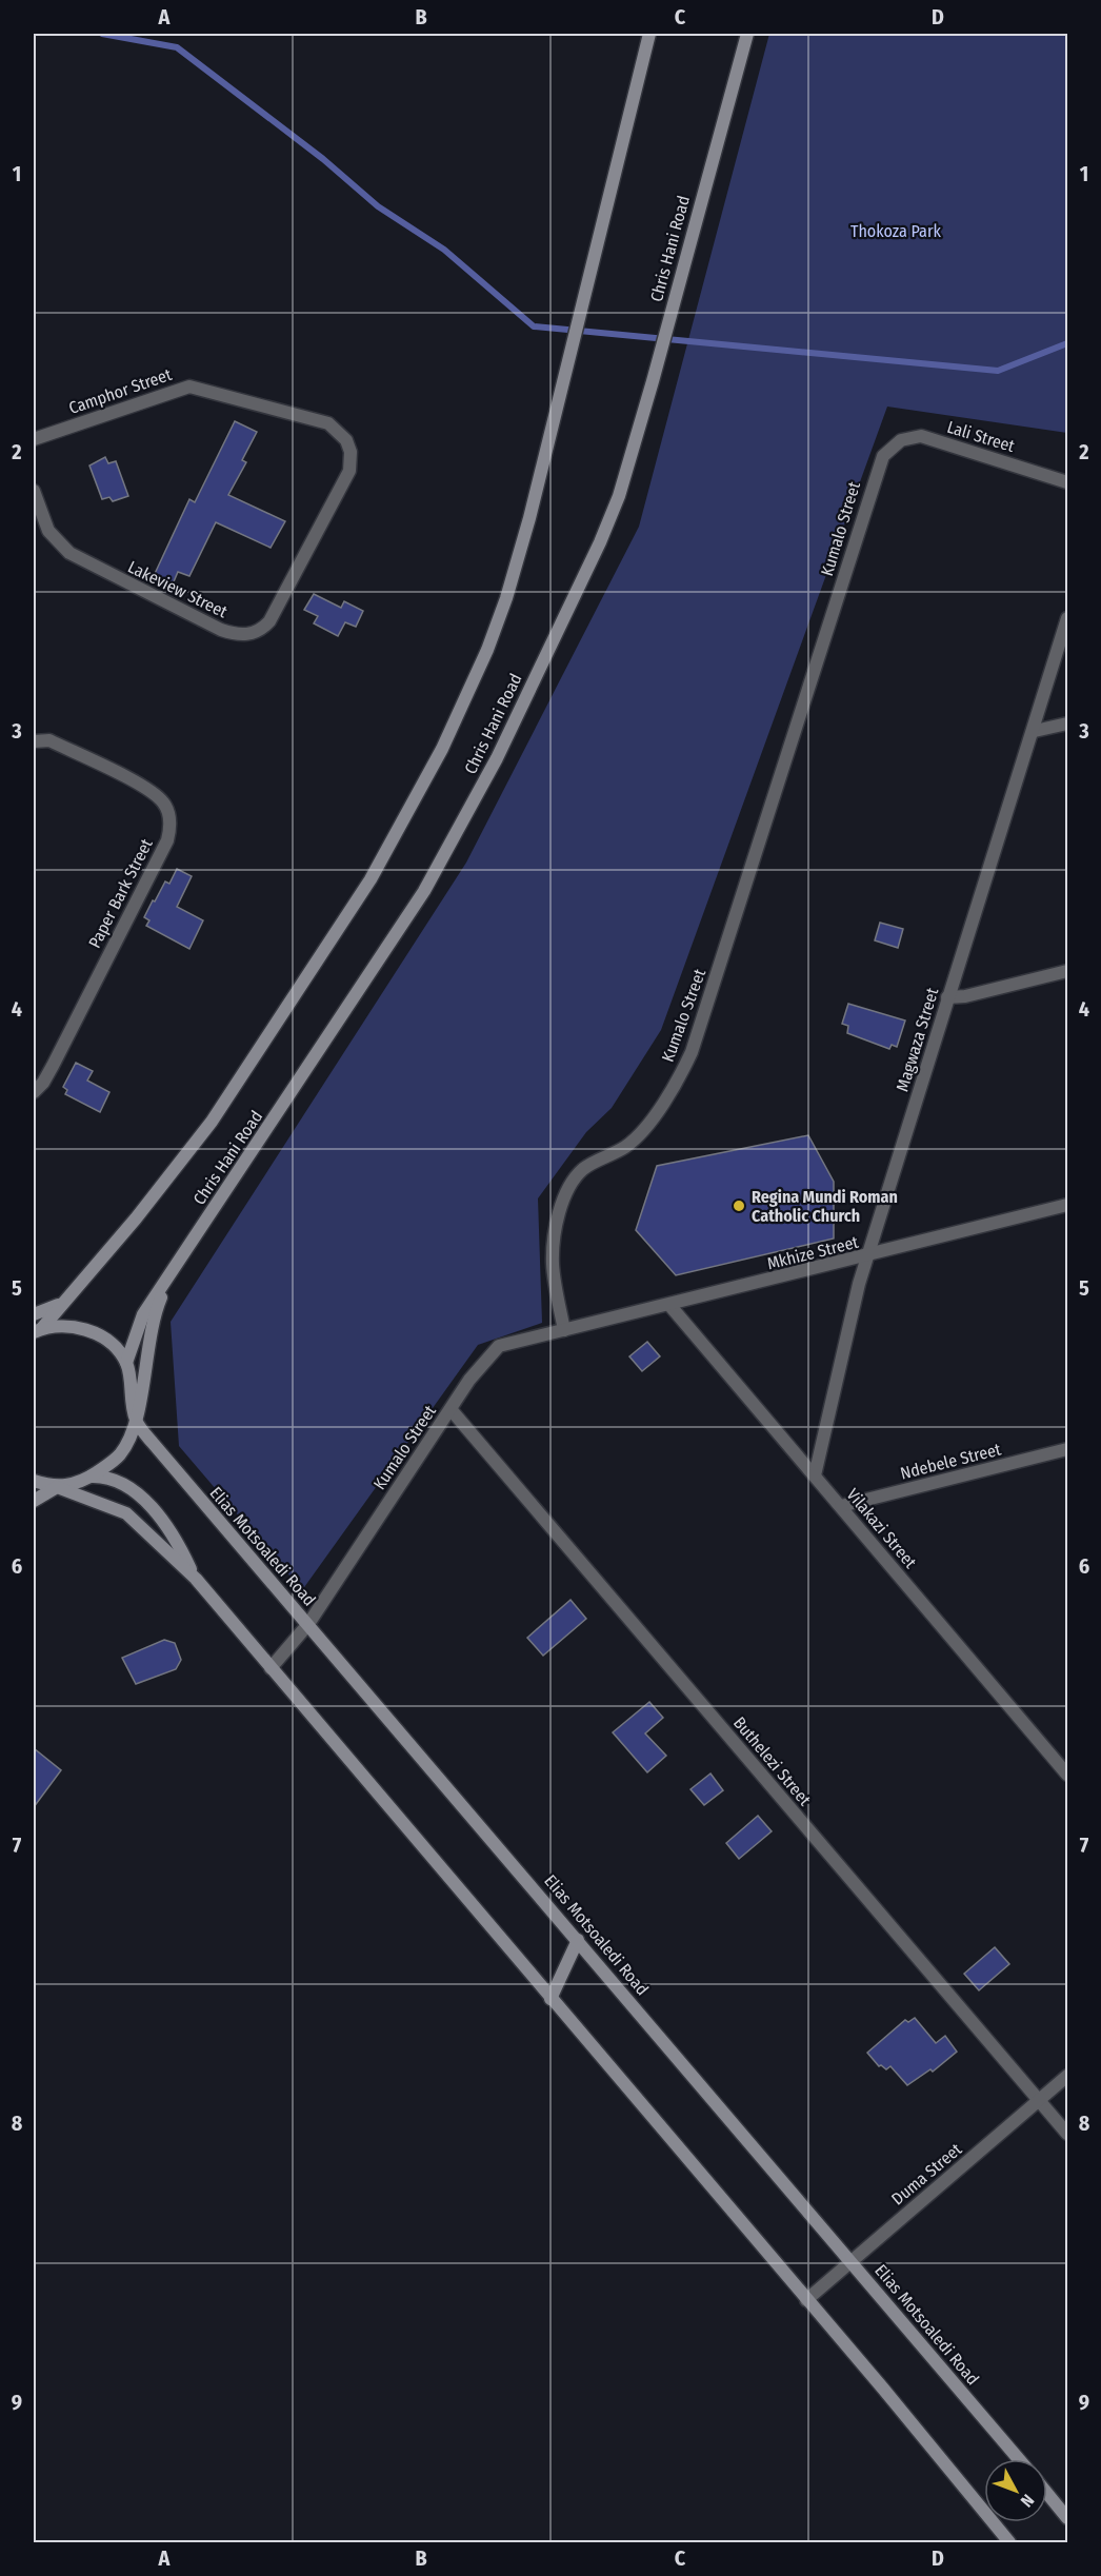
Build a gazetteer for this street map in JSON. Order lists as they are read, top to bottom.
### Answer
{
  "streets": {
    "main road": ["Chris Hani Road", "Elias Motsoaledi Road"],
    "street": [
      "Camphor Street",
      "Lali Street",
      "Kumalo Street",
      "Lakeview Street",
      "Paper Bark Street",
      "Magwaza Street",
      "Mkhize Street",
      "Ndebele Street",
      "Vilakazi Street",
      "Buthelezi Street",
      "Duma Street"
    ]
  },
  "crossings": [
    ["Camphor Street", "Lakeview Street"],
    ["Lali Street", "Kumalo Street"],
    ["Kumalo Street", "Mkhize Street"],
    ["Kumalo Street", "Elias Motsoaledi Road"],
    ["Kumalo Street", "Buthelezi Street"],
    ["Magwaza Street", "Mkhize Street"],
    ["Magwaza Street", "Vilakazi Street"],
    ["Mkhize Street", "Vilakazi Street"],
    ["Ndebele Street", "Vilakazi Street"],
    ["Elias Motsoaledi Road", "Duma Street"],
    ["Buthelezi Street", "Duma Street"]
  ],
  "parks": ["Thokoza Park"],
  "places": ["Regina Mundi Roman Catholic Church"],
  "north": "bottom right",
  "grid": {
    "columns": [
      "A",
      "B",
      "C",
      "D"
    ],
    "rows": [
      "1",
      "2",
      "3",
      "4",
      "5",
      "6",
      "7",
      "8",
      "9"
    ]
  }
}
